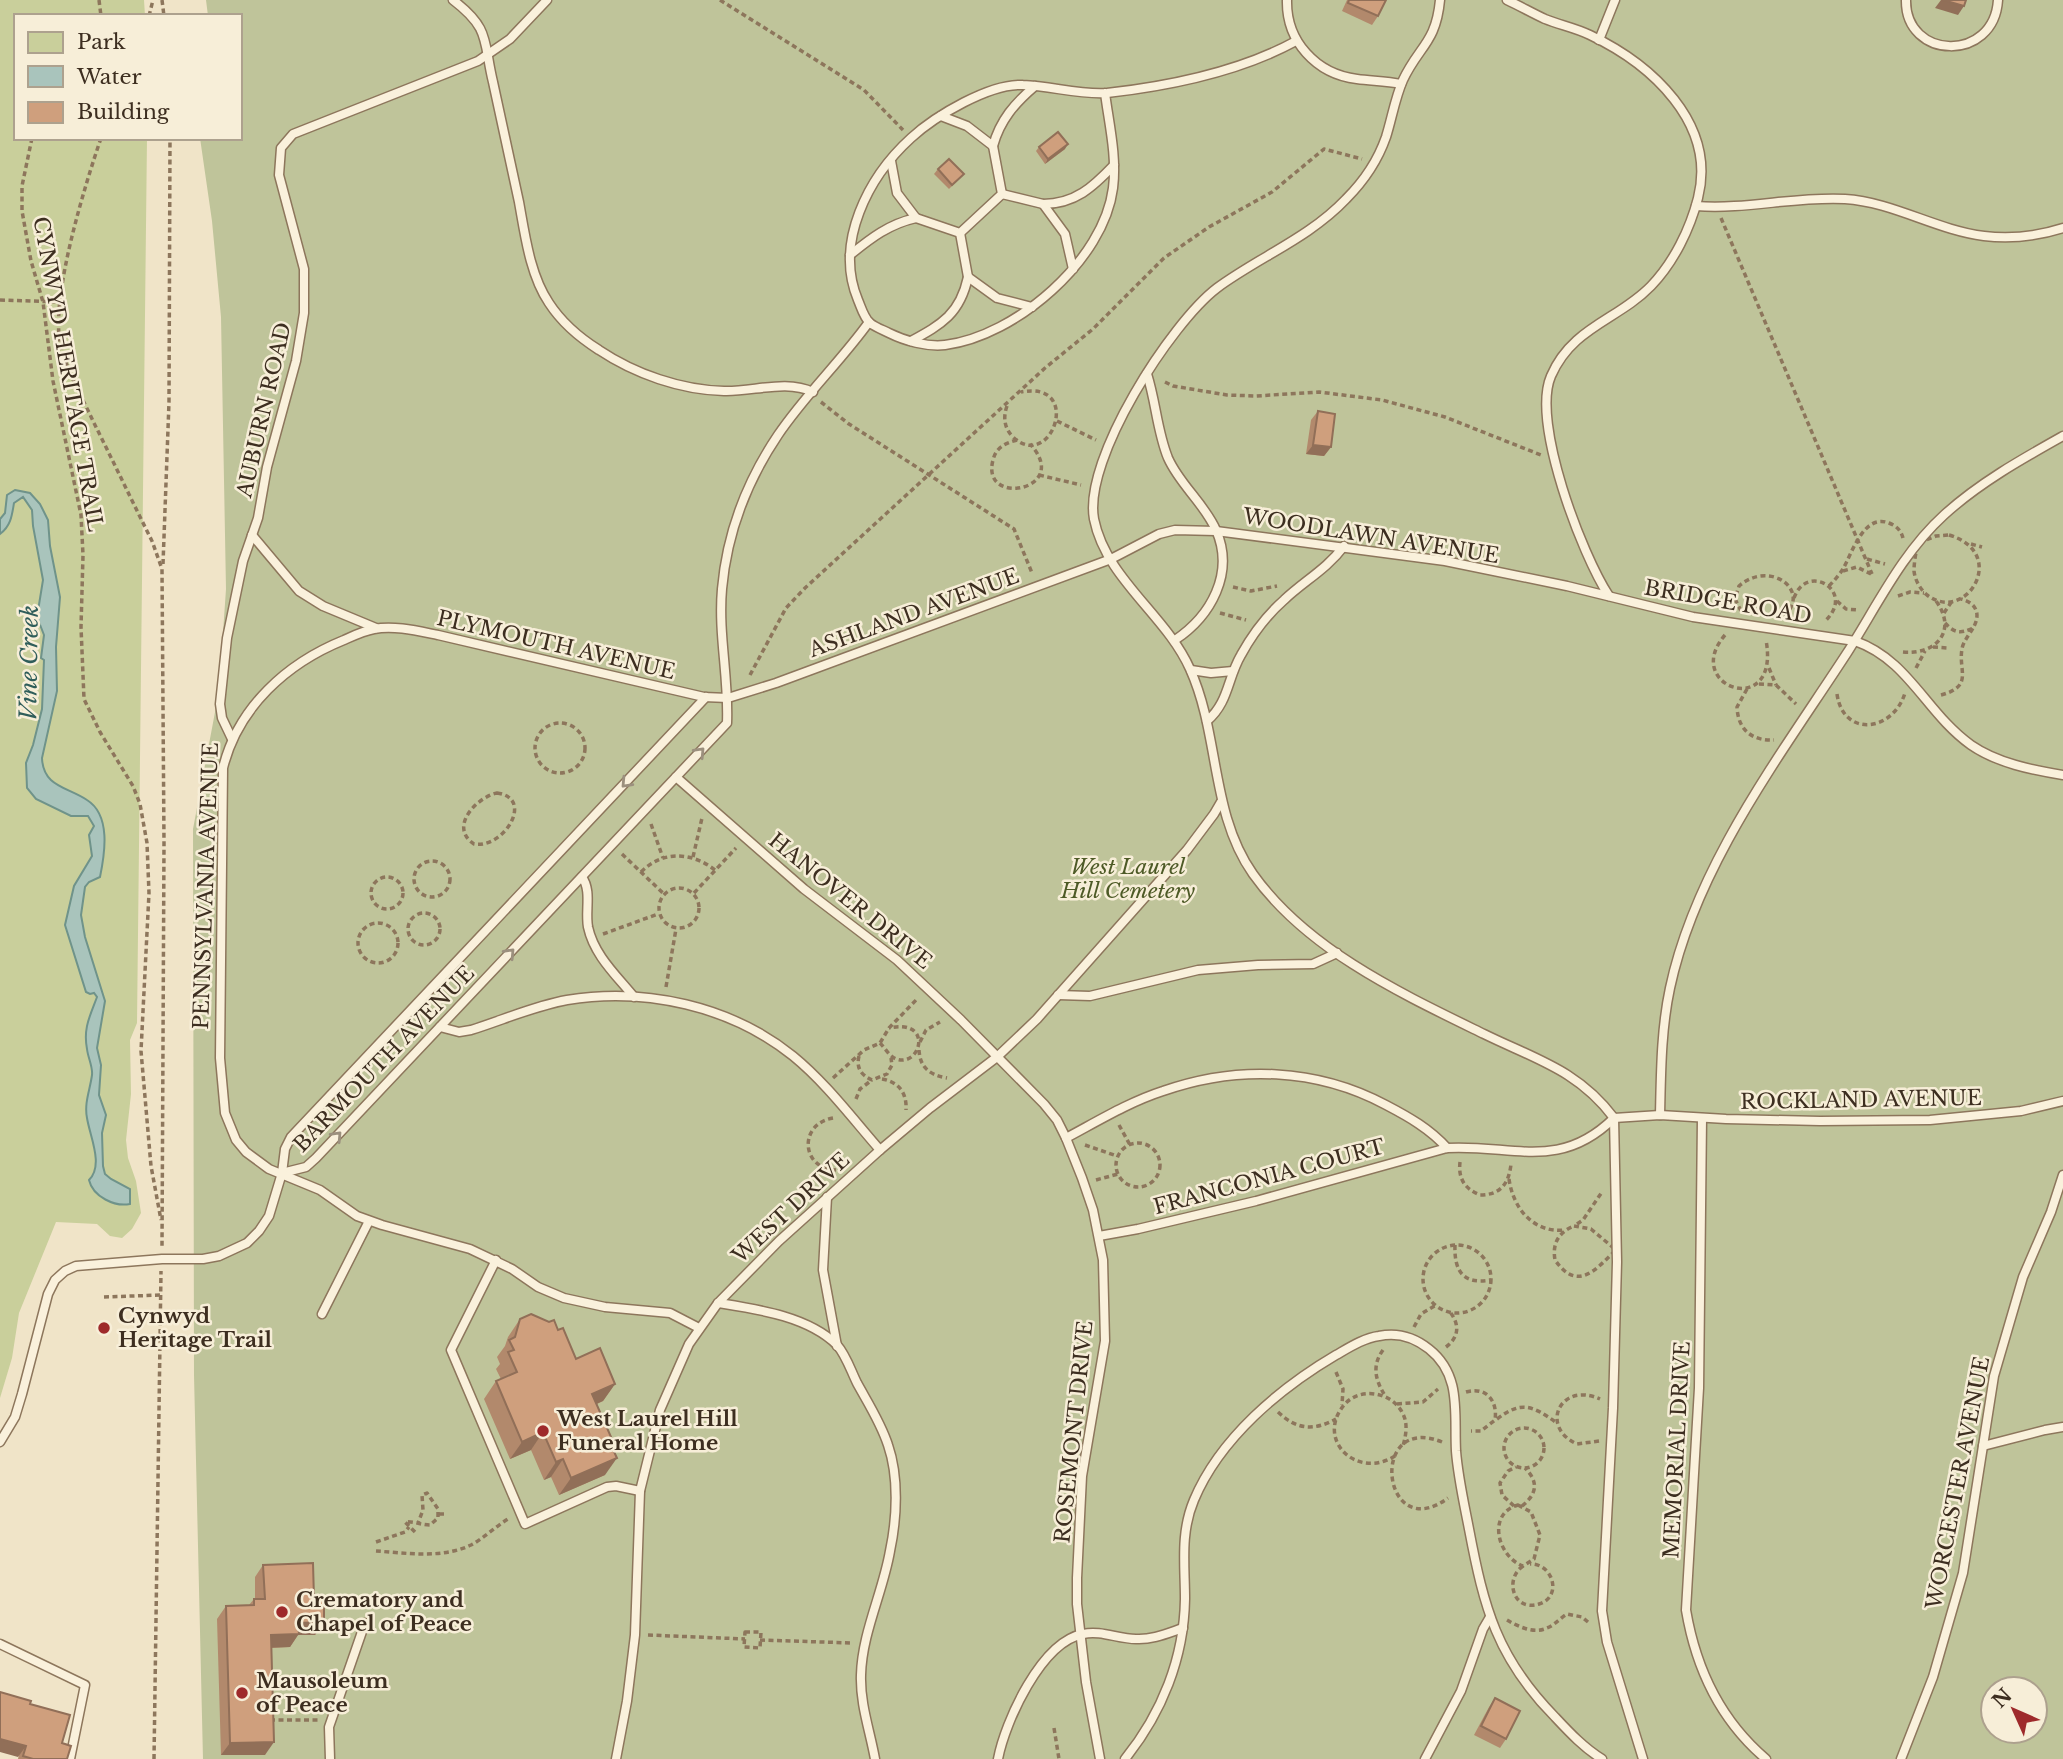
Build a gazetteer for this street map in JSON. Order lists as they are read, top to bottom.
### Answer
{
  "streets": {
    "lane": [
      "AUBURN ROAD",
      "WOODLAWN AVENUE",
      "BRIDGE ROAD",
      "ASHLAND AVENUE",
      "PLYMOUTH AVENUE",
      "PENNSYLVANIA AVENUE",
      "HANOVER DRIVE",
      "BARMOUTH AVENUE",
      "ROCKLAND AVENUE",
      "FRANCONIA COURT",
      "WEST DRIVE",
      "ROSEMONT DRIVE",
      "MEMORIAL DRIVE",
      "WORCESTER AVENUE"
    ],
    "path": ["CYNWYD HERITAGE TRAIL"]
  },
  "crossings": [
    ["AUBURN ROAD", "PLYMOUTH AVENUE"],
    ["AUBURN ROAD", "PENNSYLVANIA AVENUE"],
    ["WOODLAWN AVENUE", "BRIDGE ROAD"],
    ["WOODLAWN AVENUE", "ASHLAND AVENUE"],
    ["ASHLAND AVENUE", "PLYMOUTH AVENUE"],
    ["ASHLAND AVENUE", "BARMOUTH AVENUE"],
    ["PLYMOUTH AVENUE", "PENNSYLVANIA AVENUE"],
    ["PLYMOUTH AVENUE", "BARMOUTH AVENUE"],
    ["PENNSYLVANIA AVENUE", "BARMOUTH AVENUE"],
    ["PENNSYLVANIA AVENUE", "WEST DRIVE"],
    ["HANOVER DRIVE", "BARMOUTH AVENUE"],
    ["HANOVER DRIVE", "WEST DRIVE"],
    ["HANOVER DRIVE", "ROSEMONT DRIVE"],
    ["ROCKLAND AVENUE", "MEMORIAL DRIVE"],
    ["FRANCONIA COURT", "ROSEMONT DRIVE"],
    ["WEST DRIVE", "ROSEMONT DRIVE"]
  ],
  "water": ["Vine Creek"],
  "parks": ["West Laurel Hill Cemetery"],
  "places": [
    "Cynwyd Heritage Trail",
    "West Laurel Hill Funeral Home",
    "Crematory and Chapel of Peace",
    "Mausoleum of Peace"
  ],
  "legend": ["Park", "Water", "Building"],
  "north": "top left"
}
